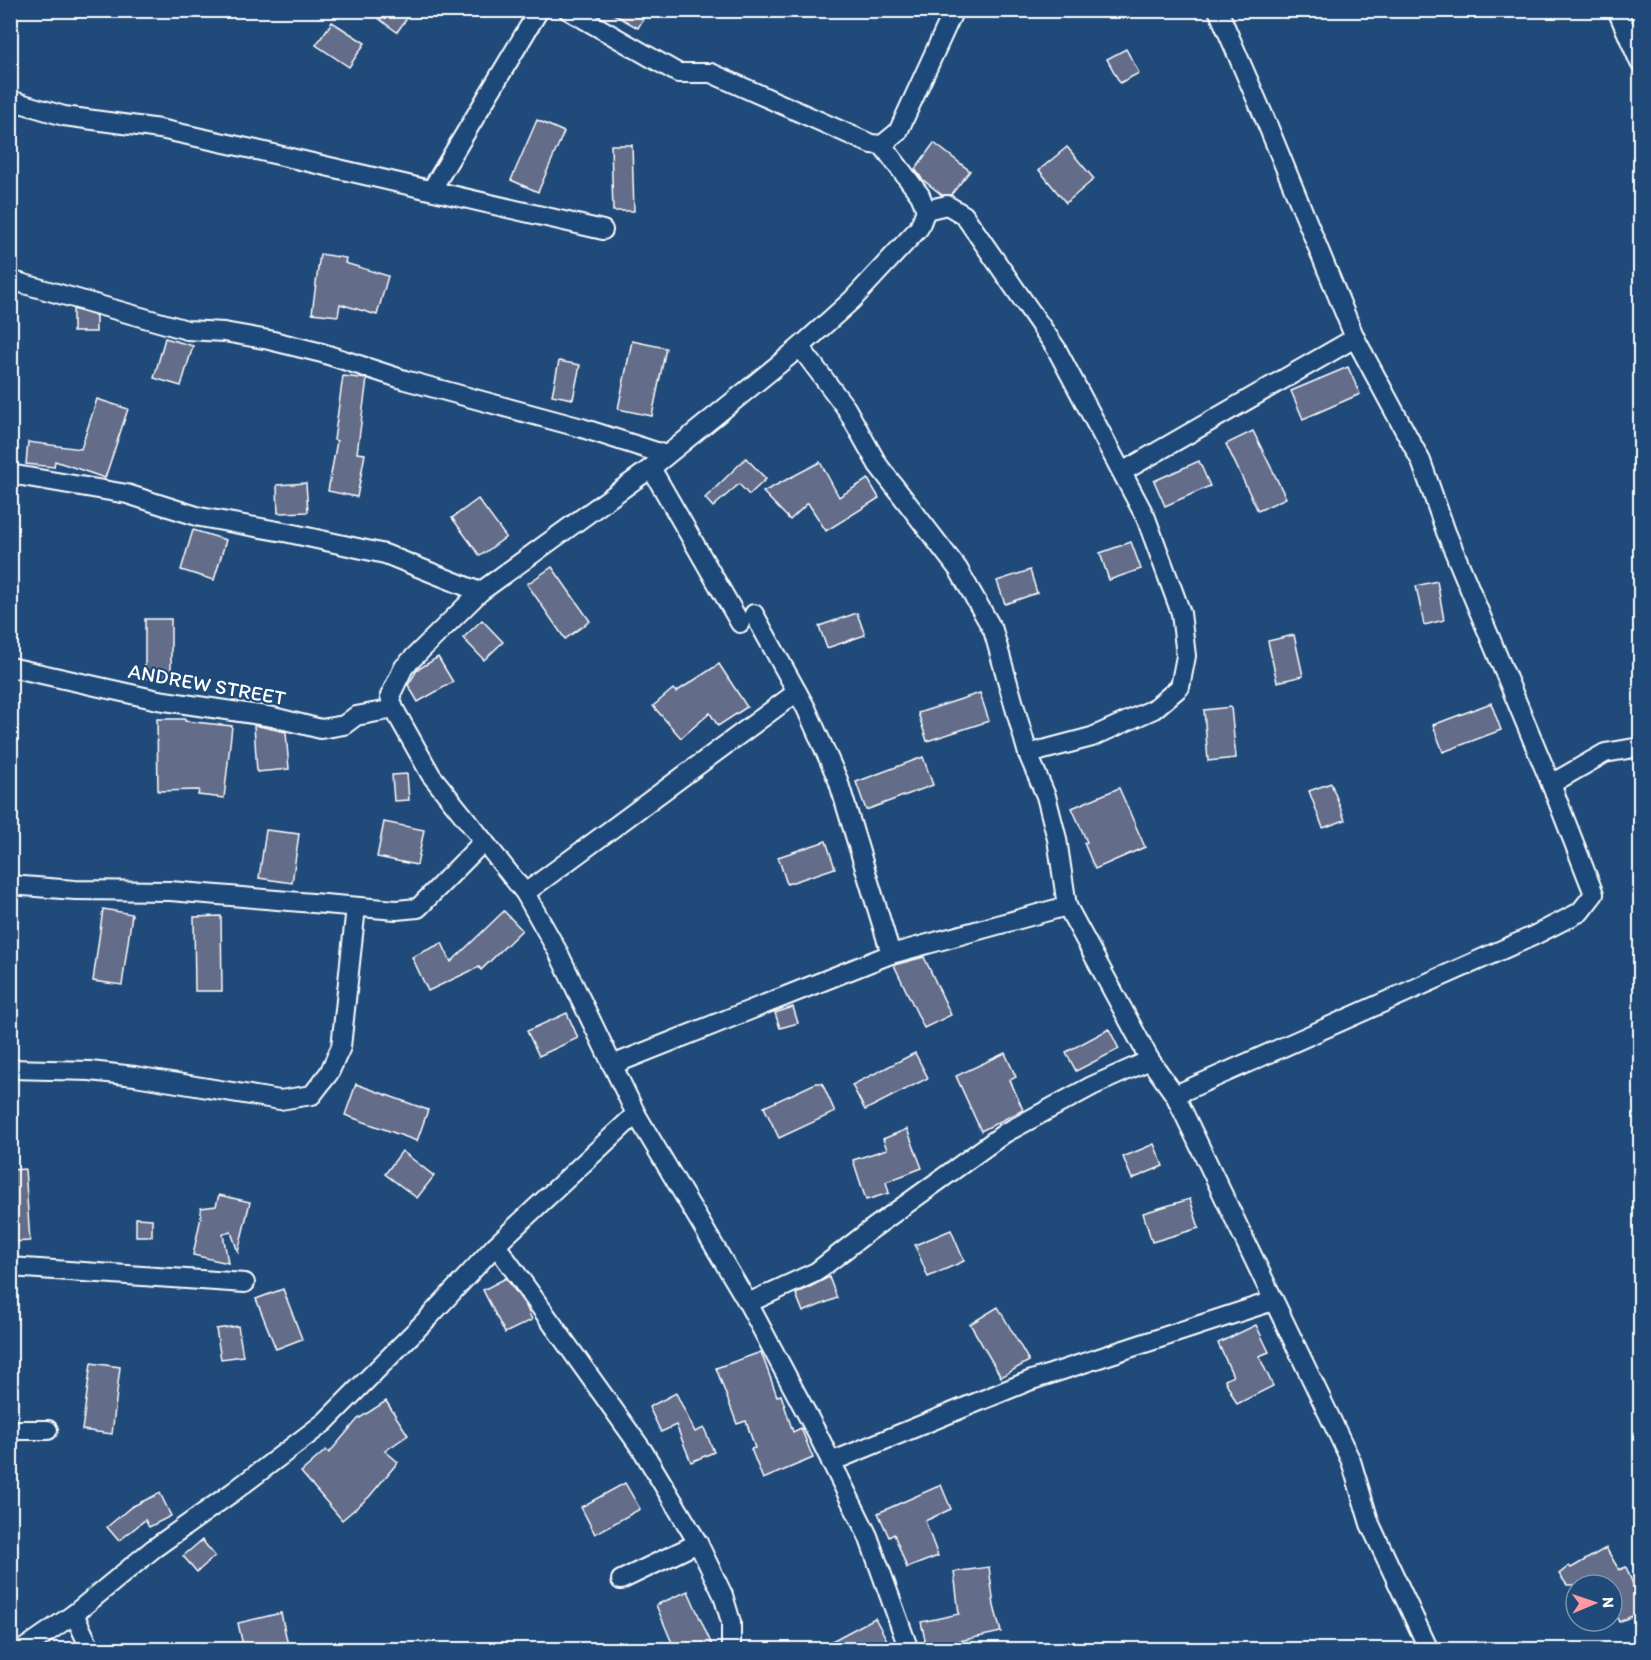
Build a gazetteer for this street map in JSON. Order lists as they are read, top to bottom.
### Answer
{
  "streets": {
    "street": ["ANDREW STREET"]
  },
  "north": "right"
}
